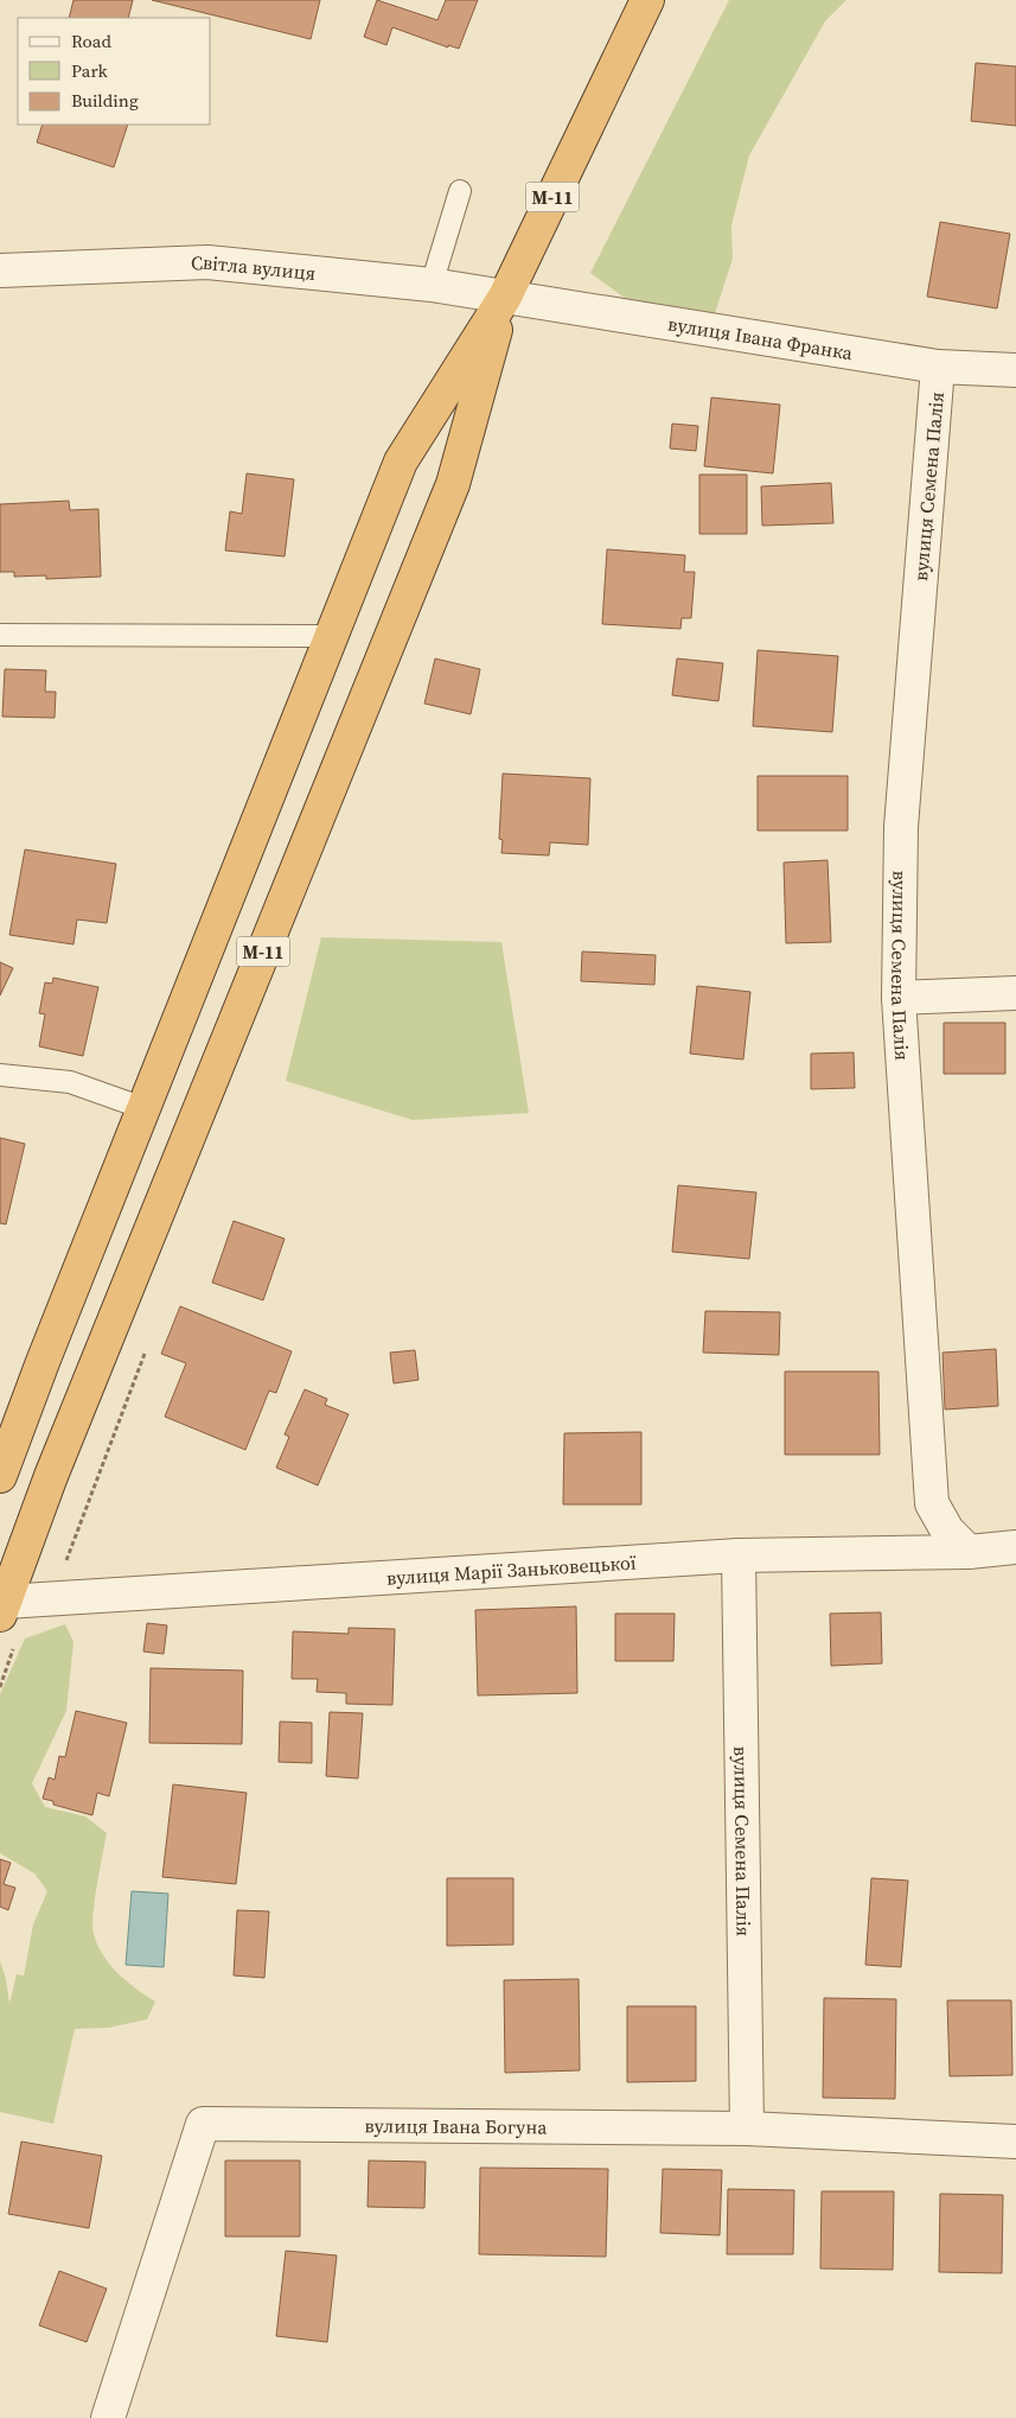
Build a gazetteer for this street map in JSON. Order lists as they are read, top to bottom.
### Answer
{
  "streets": {
    "highway": ["М-11"],
    "street": [
      "Світла вулиця",
      "вулиця Івана Франка",
      "вулиця Семена Палія",
      "вулиця Марії Заньковецької",
      "вулиця Івана Богуна"
    ]
  },
  "crossings": [
    ["М-11", "Світла вулиця"],
    ["М-11", "вулиця Івана Франка"],
    ["М-11", "вулиця Марії Заньковецької"],
    ["Світла вулиця", "вулиця Івана Франка"],
    ["вулиця Івана Франка", "вулиця Семена Палія"],
    ["вулиця Семена Палія", "вулиця Марії Заньковецької"],
    ["вулиця Семена Палія", "вулиця Івана Богуна"]
  ],
  "legend": ["Road", "Park", "Building"]
}
